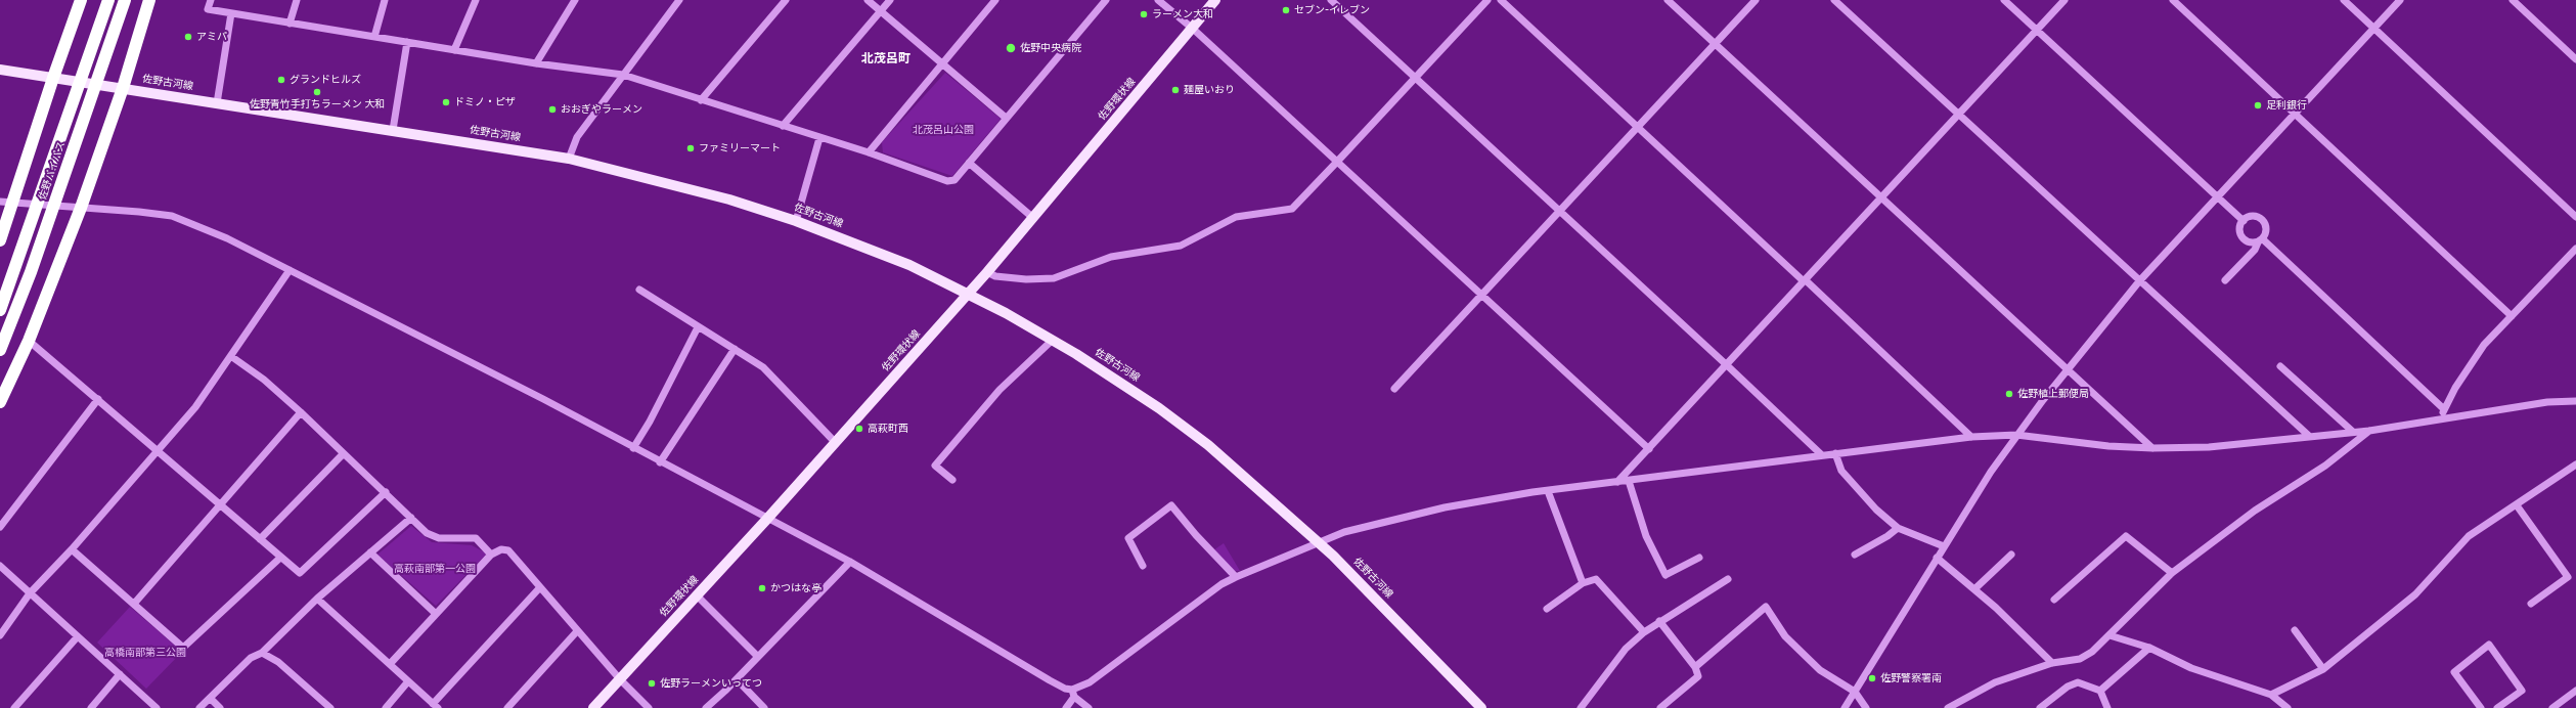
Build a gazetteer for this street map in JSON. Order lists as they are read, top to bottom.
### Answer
{
  "streets": {
    "highway": ["佐野バイパス"],
    "main road": ["佐野古河線", "佐野環状線"]
  },
  "crossings": [
    ["佐野古河線", "佐野環状線"]
  ],
  "districts": ["北茂呂町"],
  "parks": ["北茂呂山公園", "高萩南部第一公園", "高橋南部第三公園"],
  "places": [
    "セブン-イレブン",
    "ラーメン大和",
    "アミパ",
    "佐野中央病院",
    "グランドヒルズ",
    "麺屋いおり",
    "佐野青竹手打ちラーメン 大和",
    "ドミノ・ピザ",
    "足利銀行",
    "おおぎやラーメン",
    "ファミリーマート",
    "佐野植上郵便局",
    "高萩町西",
    "かつはな亭",
    "佐野警察署南",
    "佐野ラーメンいってつ"
  ]
}
